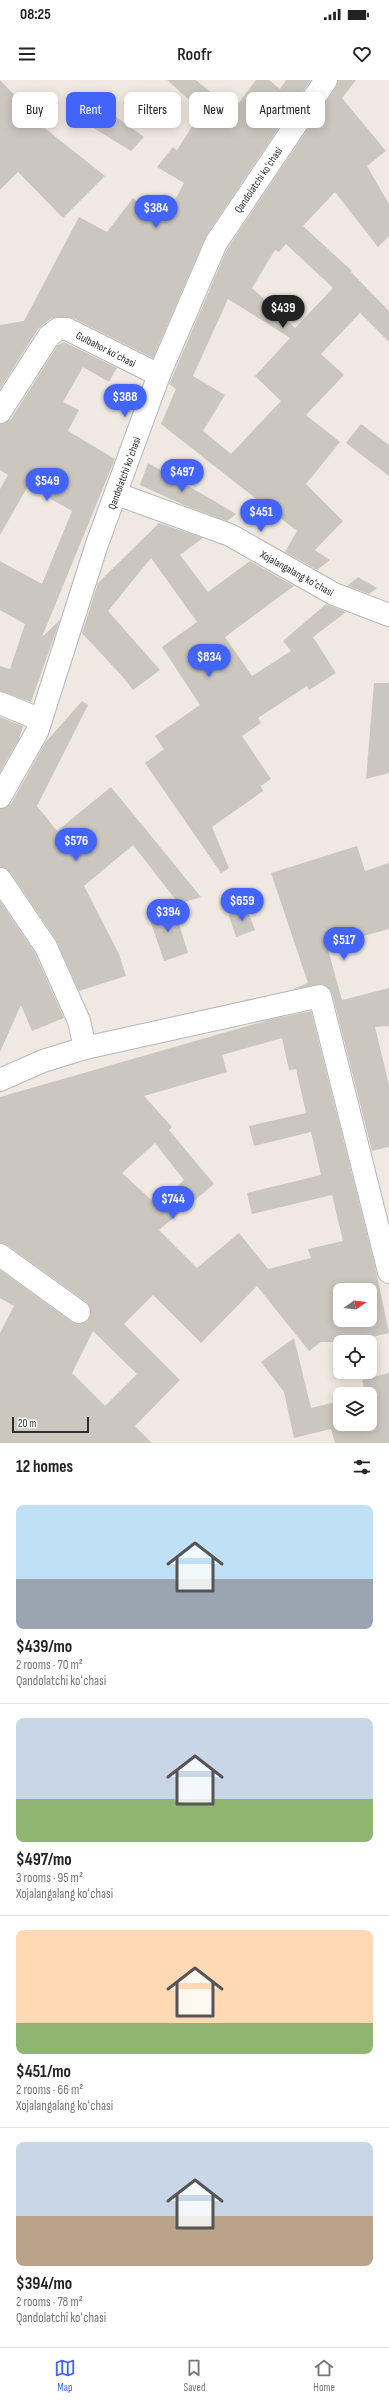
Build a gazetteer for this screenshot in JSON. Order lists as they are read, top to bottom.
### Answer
{
  "streets": {
    "street": ["Qandolatchi koʻchasi", "Gulbahor koʻchasi", "Xojalangalang koʻchasi"]
  },
  "crossings": [
    ["Qandolatchi koʻchasi", "Gulbahor koʻchasi"],
    ["Qandolatchi koʻchasi", "Xojalangalang koʻchasi"]
  ],
  "scale_bar": "20 m",
  "north": "right",
  "page": {
    "status": "08:25",
    "header": "Roofr",
    "chip": [
      "Buy",
      "Rent",
      "Filters",
      "New",
      "Apartment"
    ],
    "price": [
      "$384",
      "$439",
      "$388",
      "$497",
      "$549",
      "$451",
      "$834",
      "$576",
      "$659",
      "$394",
      "$517",
      "$744"
    ],
    "scale": "20 m",
    "heading": "12 homes",
    "list": [
      {
        "name": "$439/mo",
        "note": "2 rooms · 70 m² · Qandolatchi koʻchasi"
      },
      {
        "name": "$497/mo",
        "note": "3 rooms · 95 m² · Xojalangalang koʻchasi"
      },
      {
        "name": "$451/mo",
        "note": "2 rooms · 66 m² · Xojalangalang koʻchasi"
      },
      {
        "name": "$394/mo",
        "note": "2 rooms · 78 m² · Qandolatchi koʻchasi"
      }
    ],
    "tabs": ["Map", "Saved", "Home"]
  }
}
